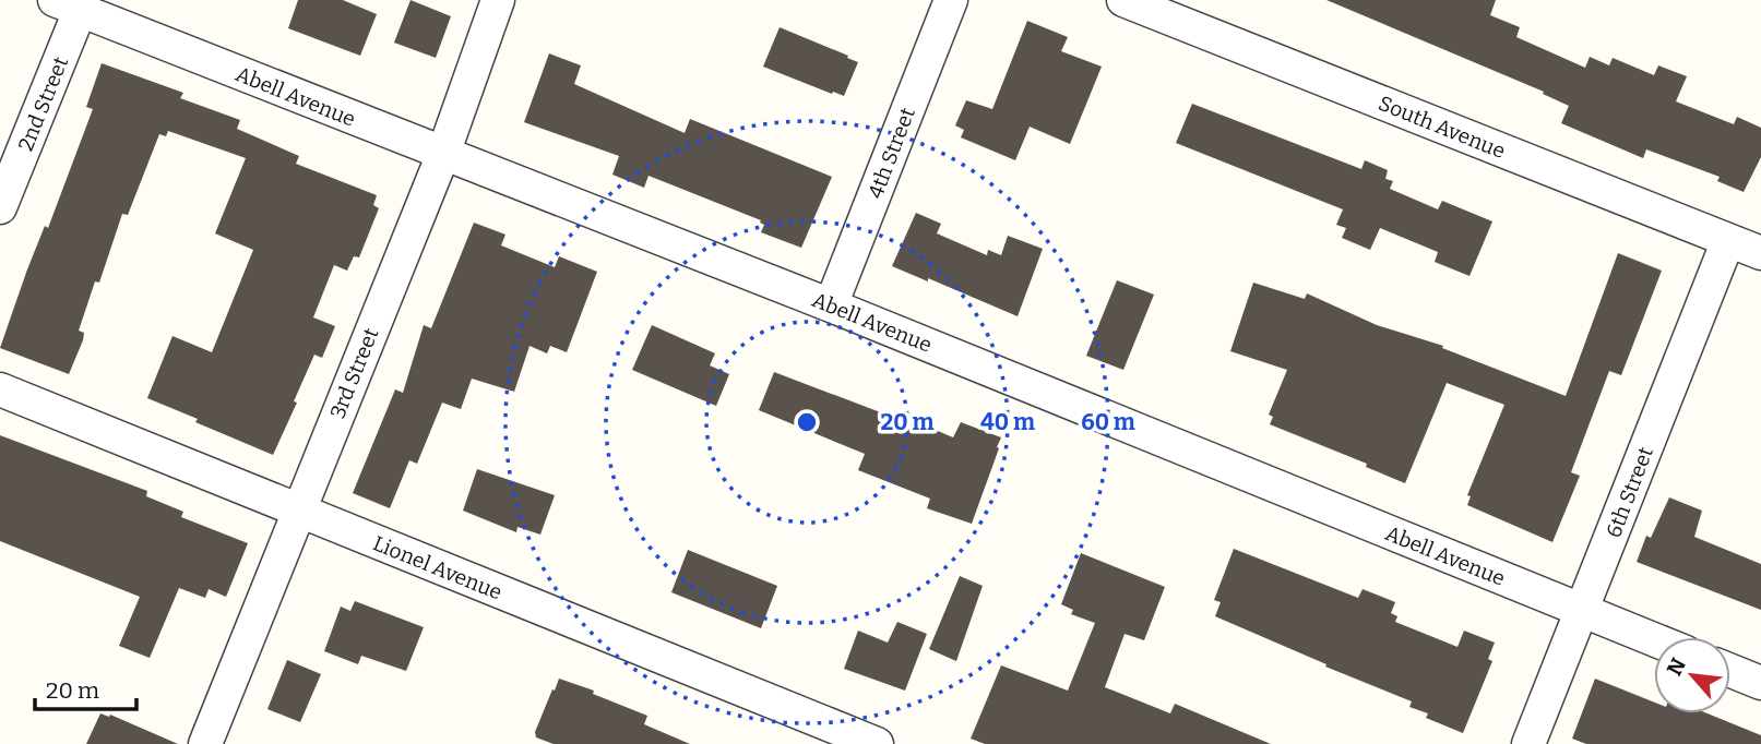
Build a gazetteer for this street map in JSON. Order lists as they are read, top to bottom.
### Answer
{
  "streets": {
    "street": [
      "Abell Avenue",
      "2nd Street",
      "South Avenue",
      "4th Street",
      "3rd Street",
      "6th Street",
      "Lionel Avenue"
    ]
  },
  "crossings": [
    ["Abell Avenue", "2nd Street"],
    ["Abell Avenue", "4th Street"],
    ["Abell Avenue", "3rd Street"],
    ["Abell Avenue", "6th Street"],
    ["South Avenue", "6th Street"],
    ["3rd Street", "Lionel Avenue"]
  ],
  "scale_bar": "20 m",
  "north": "top left",
  "rings": ["20 m", "40 m", "60 m"]
}
